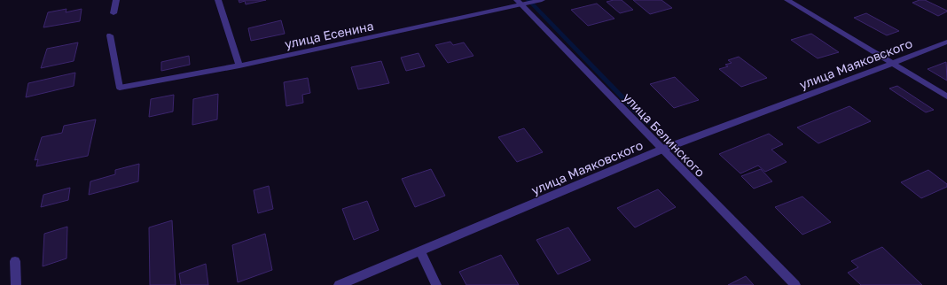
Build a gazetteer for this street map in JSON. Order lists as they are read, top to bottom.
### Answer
{
  "streets": {
    "street": ["улица Есенина", "улица Маяковского", "улица Белинского"]
  },
  "crossings": [
    ["улица Есенина", "улица Белинского"],
    ["улица Маяковского", "улица Белинского"]
  ]
}
